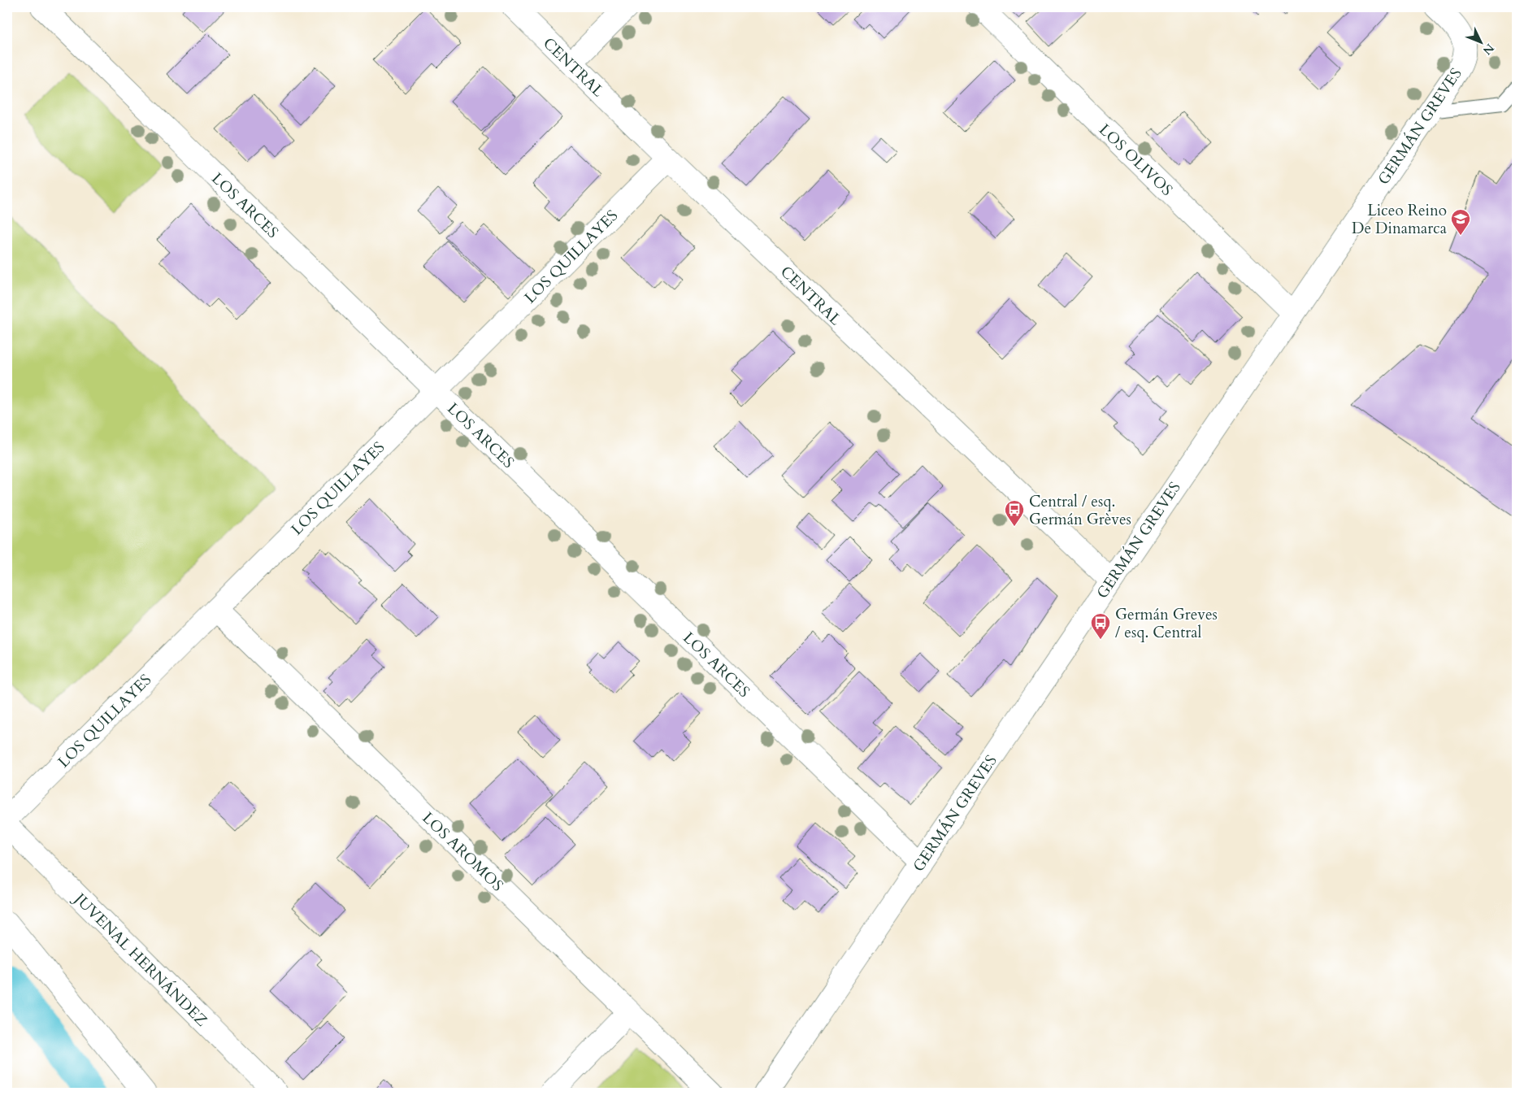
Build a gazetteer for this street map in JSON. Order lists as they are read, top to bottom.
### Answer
{
  "streets": {
    "street": [
      "CENTRAL",
      "GERMÁN GREVES",
      "LOS OLIVOS",
      "LOS ARCES",
      "LOS QUILLAYES",
      "LOS AROMOS",
      "JUVENAL HERNÁNDEZ"
    ]
  },
  "crossings": [
    ["CENTRAL", "GERMÁN GREVES"],
    ["CENTRAL", "LOS QUILLAYES"],
    ["GERMÁN GREVES", "LOS OLIVOS"],
    ["GERMÁN GREVES", "LOS ARCES"],
    ["LOS ARCES", "LOS QUILLAYES"],
    ["LOS QUILLAYES", "LOS AROMOS"]
  ],
  "places": {
    "school or university": ["Liceo Reino De Dinamarca"],
    "bus stop": ["Central / esq. Germán Grèves", "Germán Greves / esq. Central"]
  },
  "north": "bottom right"
}
